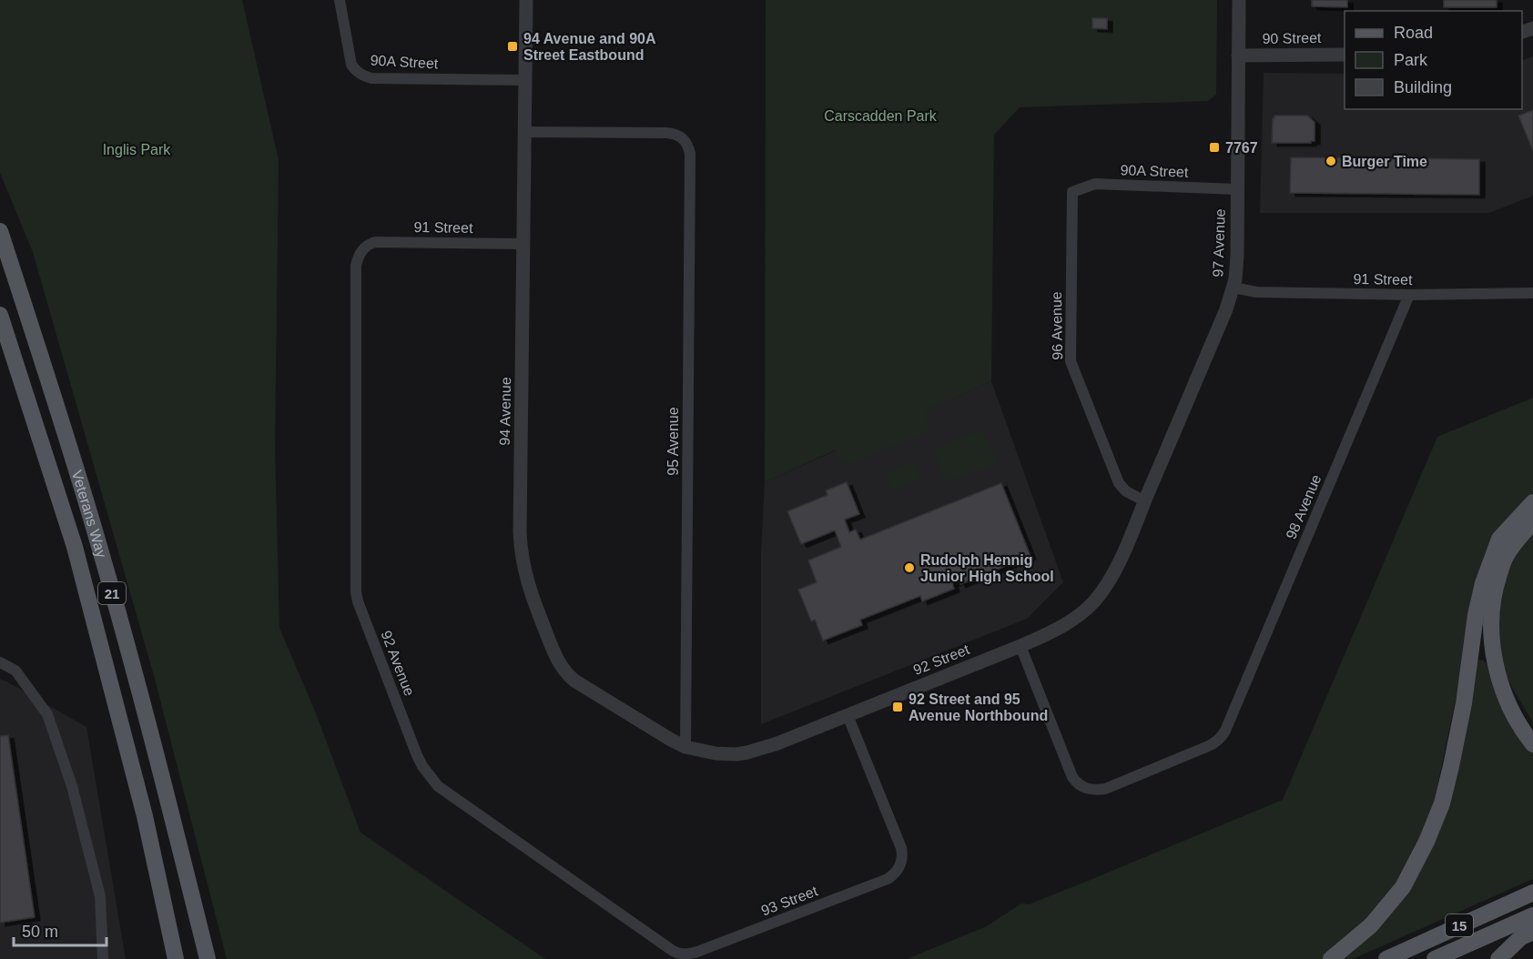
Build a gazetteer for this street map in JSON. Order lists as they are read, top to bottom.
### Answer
{
  "streets": {
    "main road": ["Veterans Way", "21", "15"],
    "street": [
      "90 Street",
      "90A Street",
      "91 Street",
      "97 Avenue",
      "96 Avenue",
      "94 Avenue",
      "95 Avenue",
      "98 Avenue",
      "92 Street",
      "92 Avenue",
      "93 Street"
    ]
  },
  "crossings": [
    ["90 Street", "97 Avenue"],
    ["90A Street", "97 Avenue"],
    ["90A Street", "96 Avenue"],
    ["90A Street", "94 Avenue"],
    ["91 Street", "97 Avenue"],
    ["91 Street", "94 Avenue"],
    ["91 Street", "98 Avenue"],
    ["91 Street", "92 Avenue"],
    ["97 Avenue", "96 Avenue"],
    ["97 Avenue", "92 Street"],
    ["96 Avenue", "92 Street"],
    ["94 Avenue", "95 Avenue"],
    ["94 Avenue", "92 Street"],
    ["95 Avenue", "92 Street"],
    ["98 Avenue", "92 Street"],
    ["92 Street", "93 Street"],
    ["92 Avenue", "93 Street"]
  ],
  "parks": ["Carscadden Park", "Inglis Park"],
  "places": {
    "transit": ["94 Avenue and 90A Street Eastbound", "7767", "92 Street and 95 Avenue Northbound"],
    "other": ["Burger Time", "Rudolph Hennig Junior High School"]
  },
  "legend": ["Road", "Park", "Building"],
  "scale_bar": "50 m"
}
